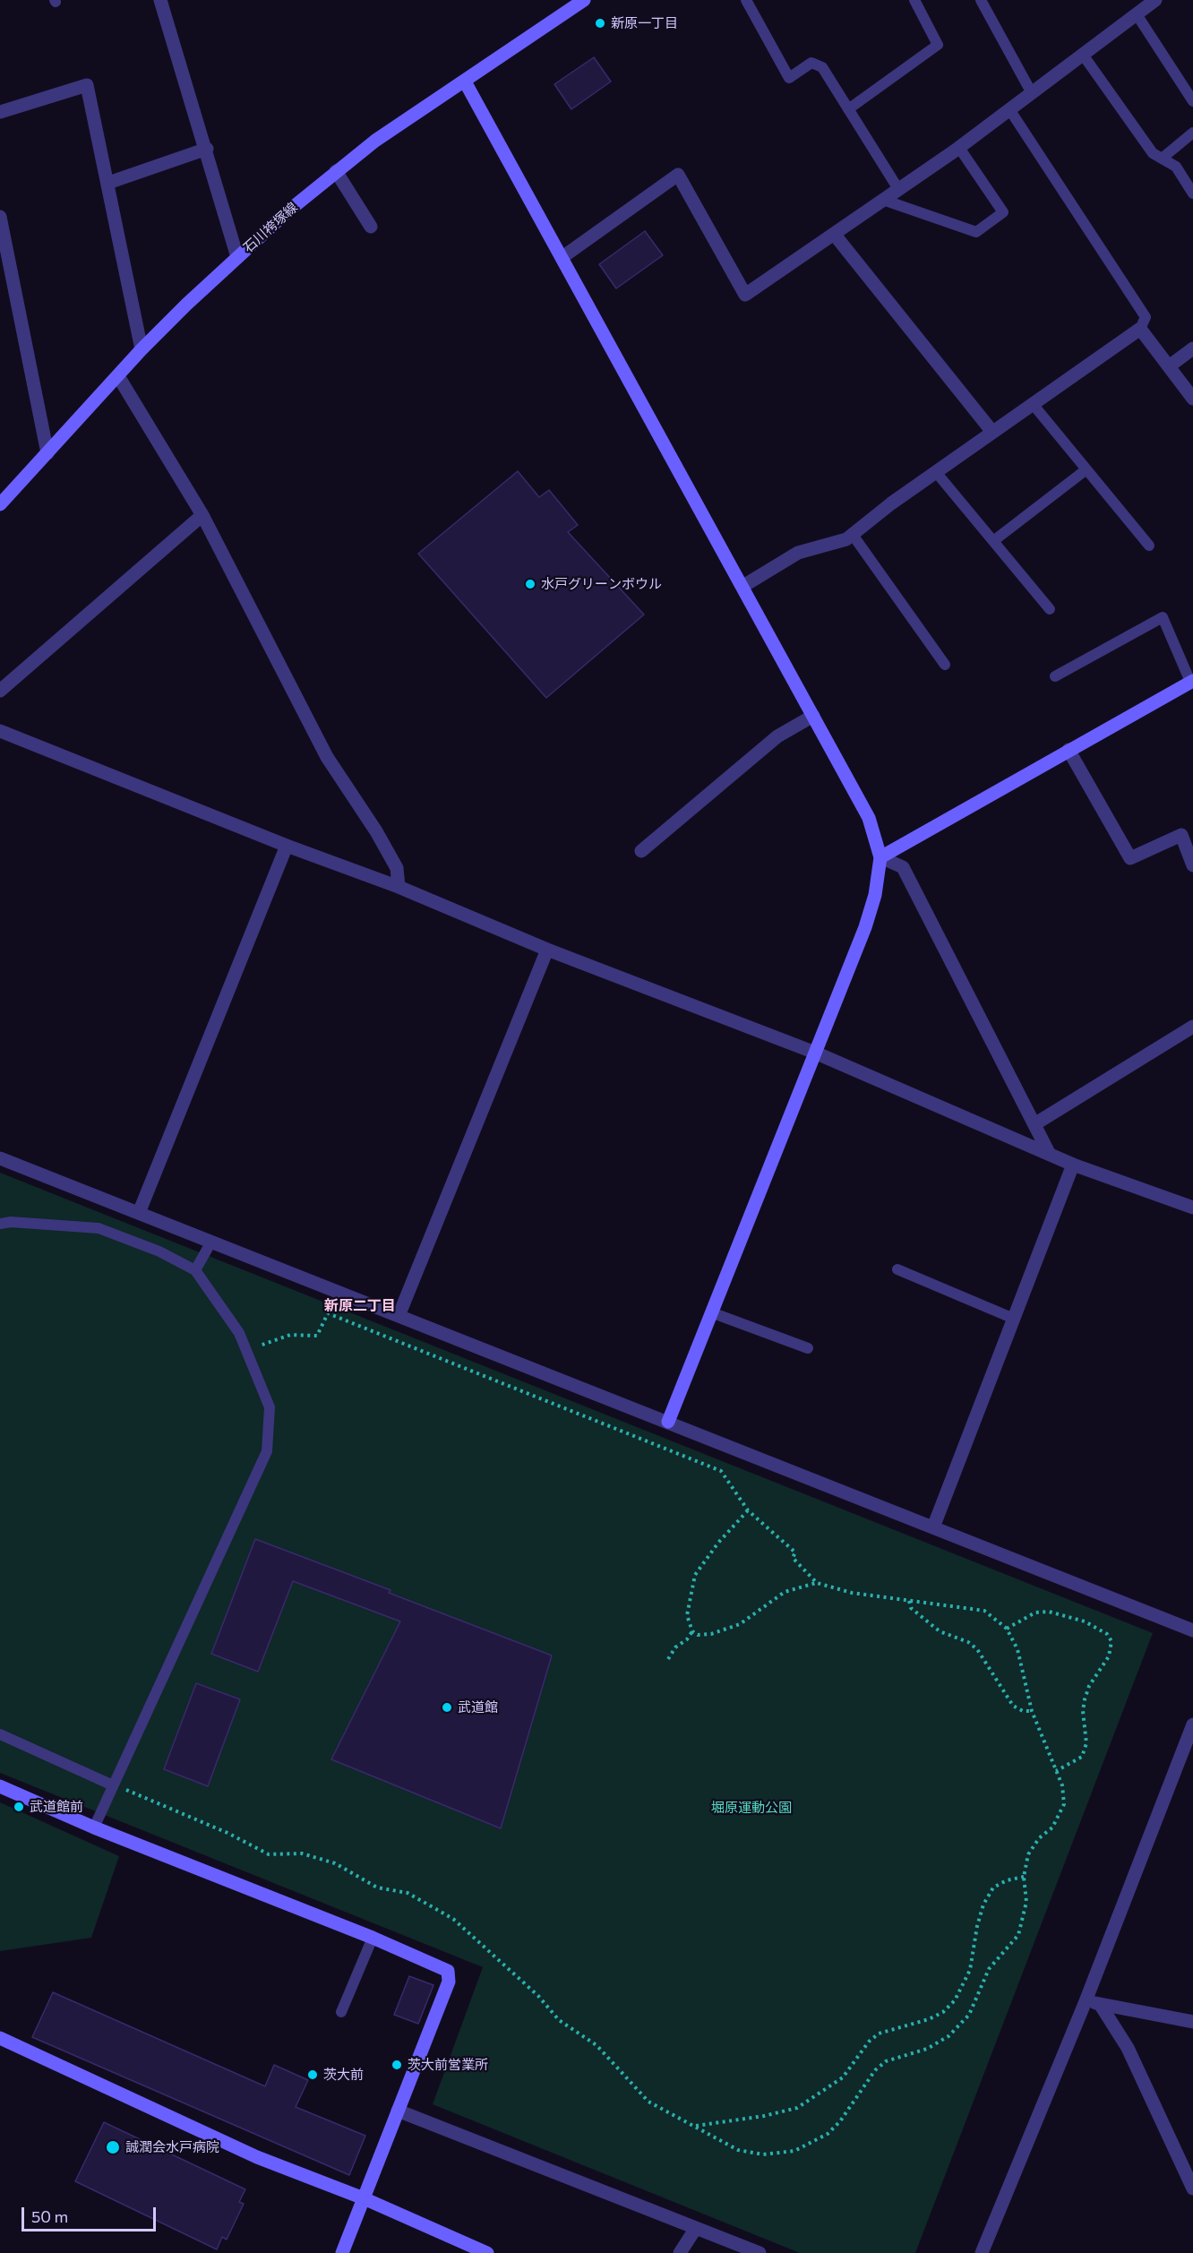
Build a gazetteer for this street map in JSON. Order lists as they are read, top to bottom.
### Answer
{
  "streets": {
    "street": ["石川袴塚線"]
  },
  "districts": ["新原二丁目"],
  "parks": ["堀原運動公園"],
  "places": [
    "新原一丁目",
    "水戸グリーンボウル",
    "武道館",
    "武道館前",
    "茨大前営業所",
    "茨大前",
    "誠潤会水戸病院"
  ],
  "scale_bar": "50 m"
}
